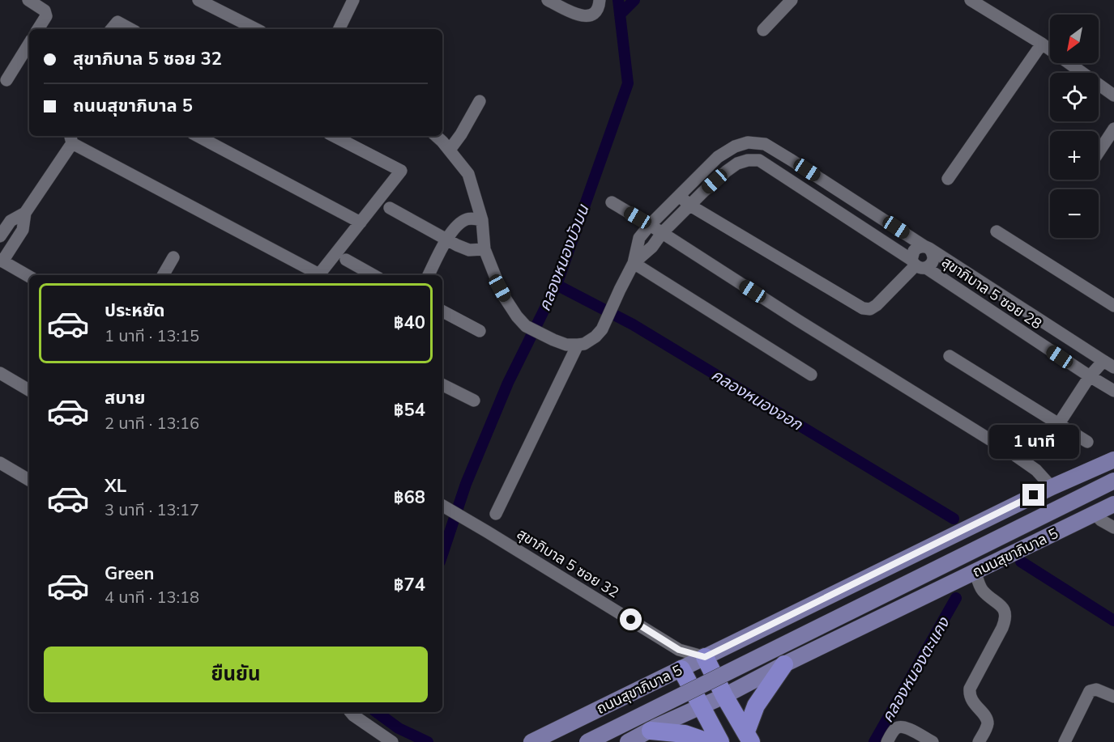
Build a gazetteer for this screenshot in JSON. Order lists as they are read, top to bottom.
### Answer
{
  "streets": {
    "main road": ["ถนนสุขาภิบาล 5"],
    "street": ["สุขาภิบาล 5 ซอย 28", "สุขาภิบาล 5 ซอย 32"]
  },
  "crossings": [
    ["ถนนสุขาภิบาล 5", "สุขาภิบาล 5 ซอย 32"]
  ],
  "water": ["คลองหนองบัวมน", "คลองหนองจอก", "คลองหนองตะแคง"],
  "north": "bottom left",
  "page": {
    "map_buttons": ["+", "−"],
    "banner": ["สุขาภิบาล 5 ซอย 32", "ถนนสุขาภิบาล 5"],
    "list": [
      {
        "name": "ประหยัด",
        "note": "1 นาที · 13:15",
        "value": "฿40"
      },
      {
        "name": "สบาย",
        "note": "2 นาที · 13:16",
        "value": "฿54"
      },
      {
        "name": "XL",
        "note": "3 นาที · 13:17",
        "value": "฿68"
      },
      {
        "name": "Green",
        "note": "4 นาที · 13:18",
        "value": "฿74"
      }
    ],
    "bubble": "1 นาที",
    "buttons": "ยืนยัน"
  }
}
